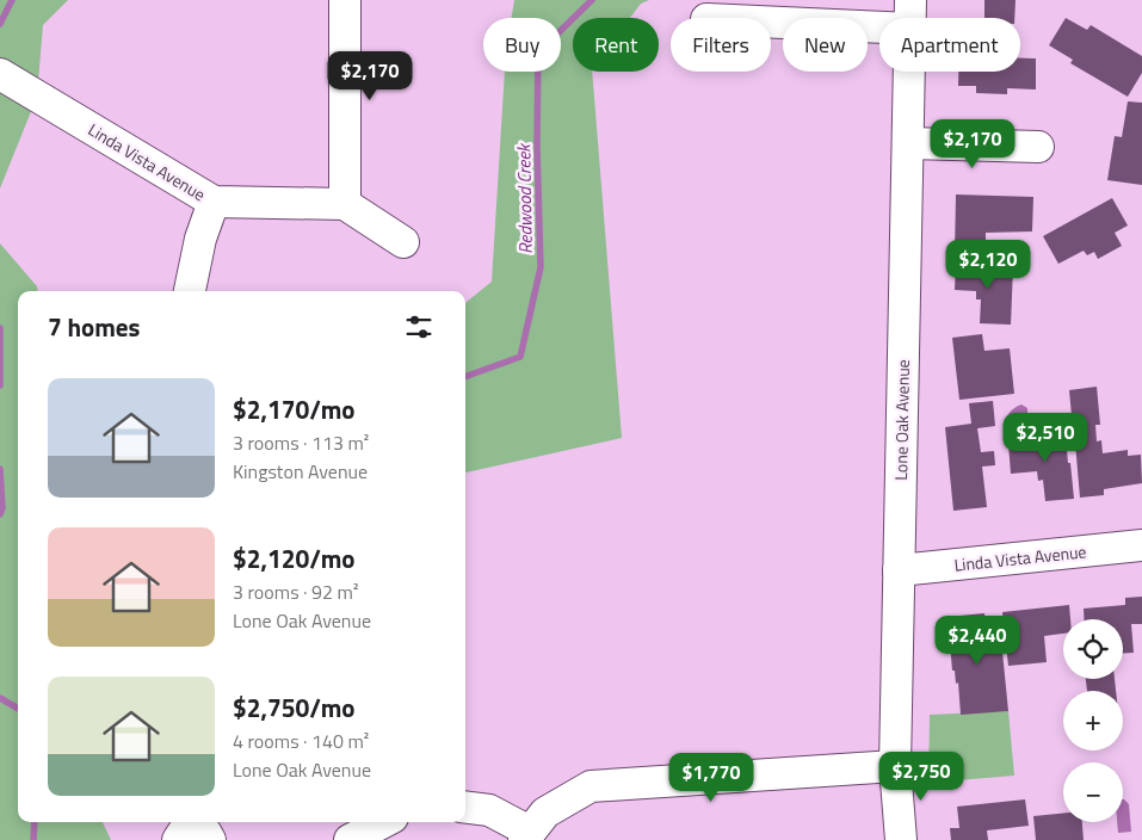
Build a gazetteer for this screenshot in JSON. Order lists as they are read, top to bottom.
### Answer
{
  "streets": {
    "street": ["Linda Vista Avenue", "Lone Oak Avenue"]
  },
  "crossings": [
    ["Linda Vista Avenue", "Lone Oak Avenue"]
  ],
  "water": ["Redwood Creek"],
  "page": {
    "chip": [
      "Buy",
      "Rent",
      "Filters",
      "New",
      "Apartment"
    ],
    "price": [
      "$2,170",
      "$2,170",
      "$2,120",
      "$2,510",
      "$2,440",
      "$2,750",
      "$1,770"
    ],
    "heading": "7 homes",
    "list": [
      {
        "name": "$2,170/mo",
        "note": "3 rooms · 113 m² · Kingston Avenue"
      },
      {
        "name": "$2,120/mo",
        "note": "3 rooms · 92 m² · Lone Oak Avenue"
      },
      {
        "name": "$2,750/mo",
        "note": "4 rooms · 140 m² · Lone Oak Avenue"
      }
    ],
    "map_buttons": ["+", "−"]
  }
}
